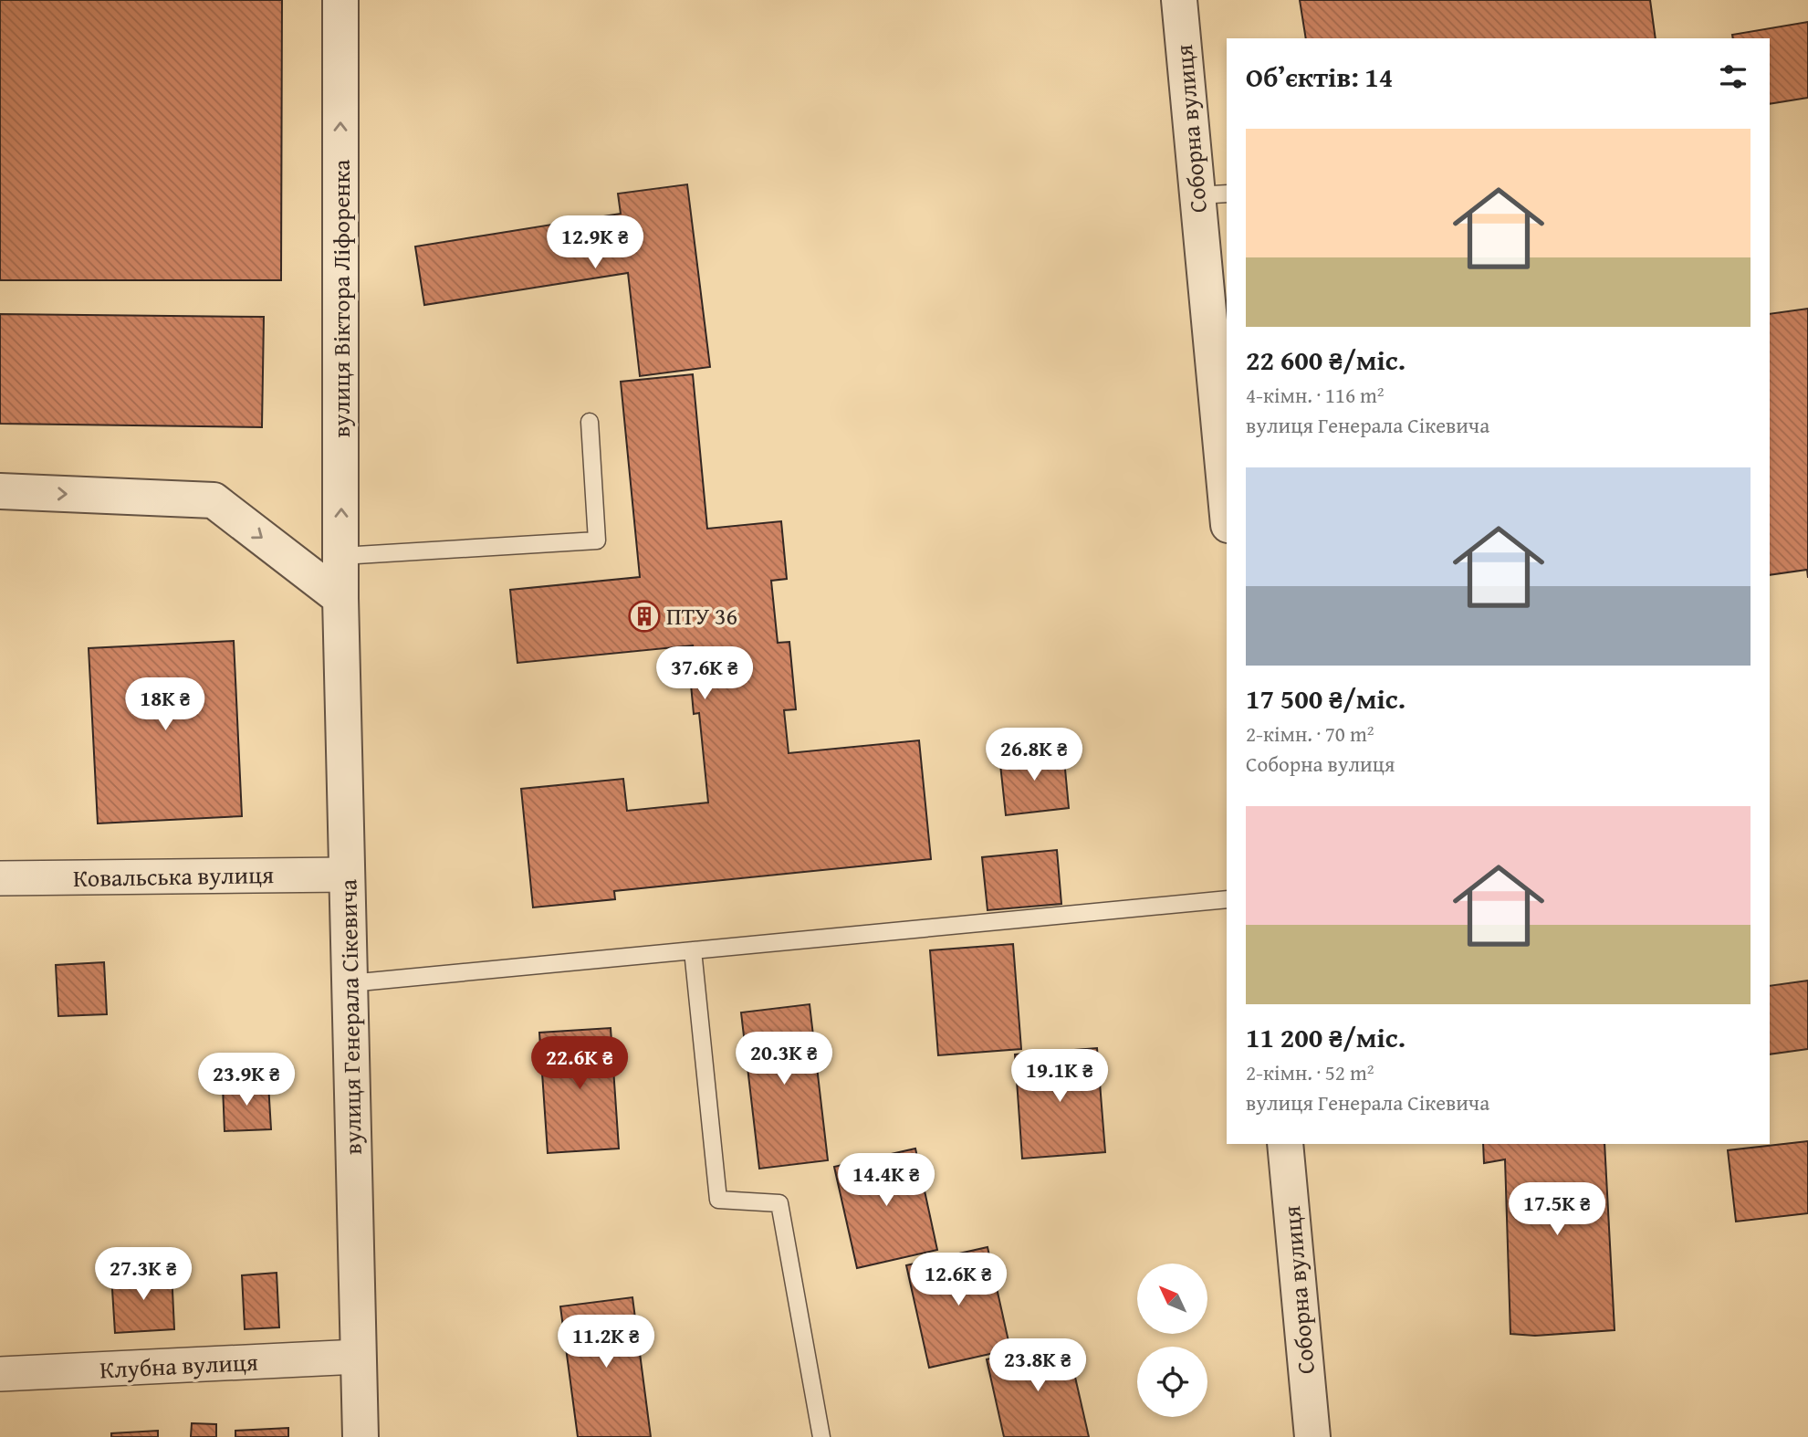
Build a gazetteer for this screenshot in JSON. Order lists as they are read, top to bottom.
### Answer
{
  "streets": {
    "street": [
      "Соборна вулиця",
      "вулиця Віктора Ліфоренка",
      "Ковальська вулиця",
      "вулиця Генерала Сікевича",
      "Клубна вулиця"
    ]
  },
  "crossings": [
    ["вулиця Віктора Ліфоренка", "вулиця Генерала Сікевича"],
    ["Ковальська вулиця", "вулиця Генерала Сікевича"],
    ["вулиця Генерала Сікевича", "Клубна вулиця"]
  ],
  "one_way": ["вулиця Віктора Ліфоренка"],
  "places": {
    "building": ["ПТУ 36"]
  },
  "north": "top left",
  "page": {
    "heading": "Об’єктів: 14",
    "list": [
      {
        "name": "22 600 ₴/міс.",
        "note": "4-кімн. · 116 m² · вулиця Генерала Сікевича"
      },
      {
        "name": "17 500 ₴/міс.",
        "note": "2-кімн. · 70 m² · Соборна вулиця"
      },
      {
        "name": "11 200 ₴/міс.",
        "note": "2-кімн. · 52 m² · вулиця Генерала Сікевича"
      }
    ],
    "price": [
      "12.9K ₴",
      "37.6K ₴",
      "18K ₴",
      "26.8K ₴",
      "20.3K ₴",
      "22.6K ₴",
      "19.1K ₴",
      "23.9K ₴",
      "14.4K ₴",
      "17.5K ₴",
      "27.3K ₴",
      "12.6K ₴",
      "11.2K ₴",
      "23.8K ₴"
    ]
  }
}
